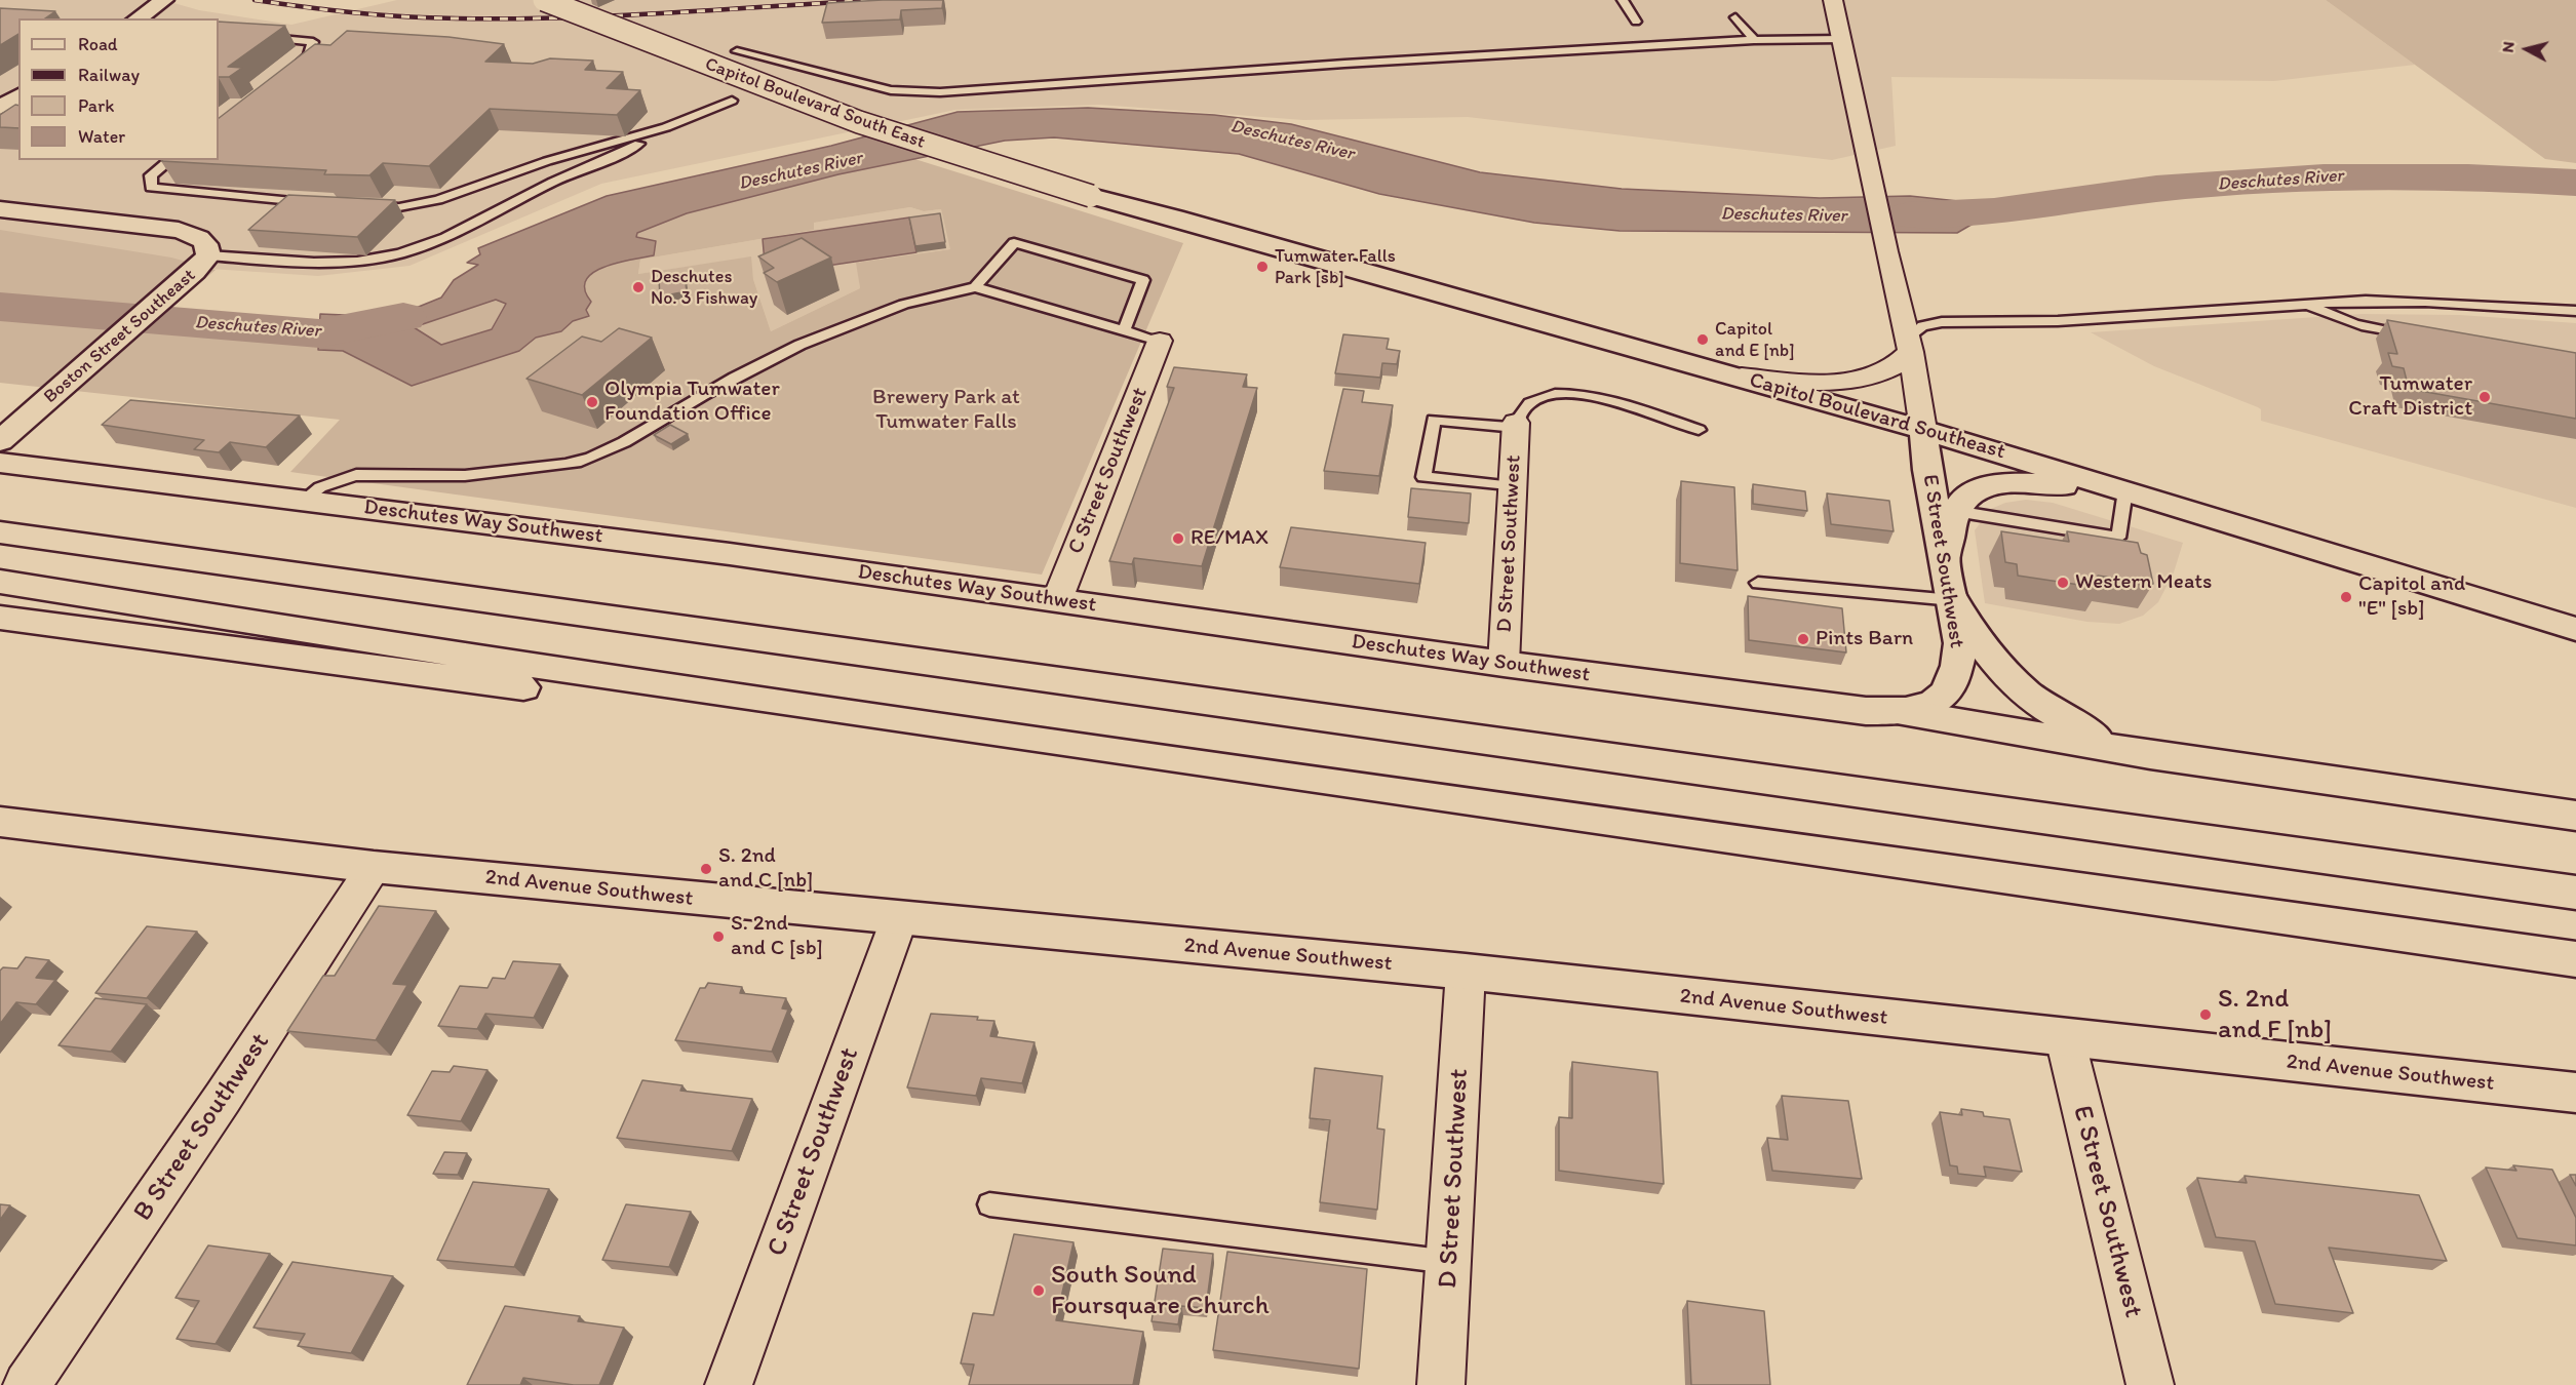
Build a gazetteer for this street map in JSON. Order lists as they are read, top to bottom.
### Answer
{
  "streets": {
    "main road": [
      "Capitol Boulevard South East",
      "Boston Street Southeast",
      "Capitol Boulevard Southeast",
      "Deschutes Way Southwest",
      "E Street Southwest",
      "2nd Avenue Southwest"
    ],
    "street": ["C Street Southwest", "D Street Southwest", "B Street Southwest"]
  },
  "crossings": [
    ["Capitol Boulevard South East", "Capitol Boulevard Southeast"],
    ["Capitol Boulevard Southeast", "E Street Southwest"],
    ["C Street Southwest", "Deschutes Way Southwest"],
    ["C Street Southwest", "2nd Avenue Southwest"],
    ["Deschutes Way Southwest", "D Street Southwest"],
    ["Deschutes Way Southwest", "E Street Southwest"],
    ["D Street Southwest", "2nd Avenue Southwest"],
    ["E Street Southwest", "2nd Avenue Southwest"],
    ["2nd Avenue Southwest", "B Street Southwest"]
  ],
  "water": ["Deschutes River"],
  "parks": ["Brewery Park at Tumwater Falls"],
  "places": [
    "Tumwater Falls Park [sb]",
    "Deschutes No. 3 Fishway",
    "Capitol and E [nb]",
    "Tumwater Craft District",
    "Olympia Tumwater Foundation Office",
    "RE/MAX",
    "Western Meats",
    "Capitol and \"E\" [sb]",
    "Pints Barn",
    "S. 2nd and C [nb]",
    "S. 2nd and C [sb]",
    "S. 2nd and F [nb]",
    "South Sound Foursquare Church"
  ],
  "legend": [
    "Road",
    "Railway",
    "Park",
    "Water"
  ],
  "north": "left"
}
